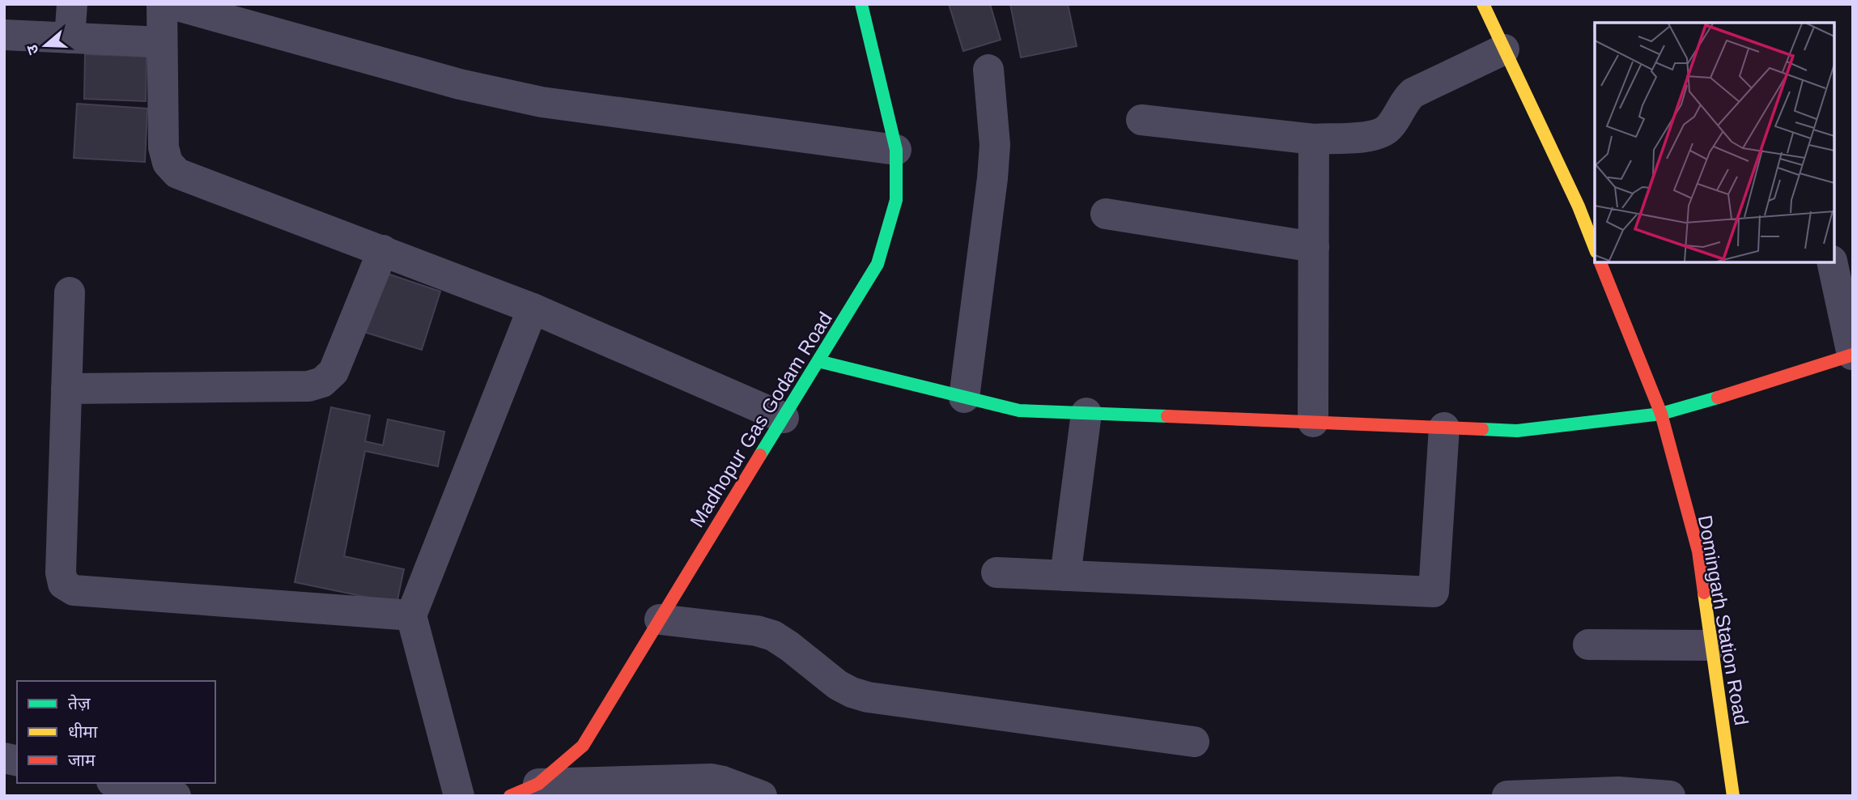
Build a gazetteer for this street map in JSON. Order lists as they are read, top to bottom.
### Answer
{
  "streets": {
    "street": ["Madhopur Gas Godam Road", "Domingarh Station Road"]
  },
  "legend": ["तेज़", "धीमा", "जाम"],
  "north": "left"
}
